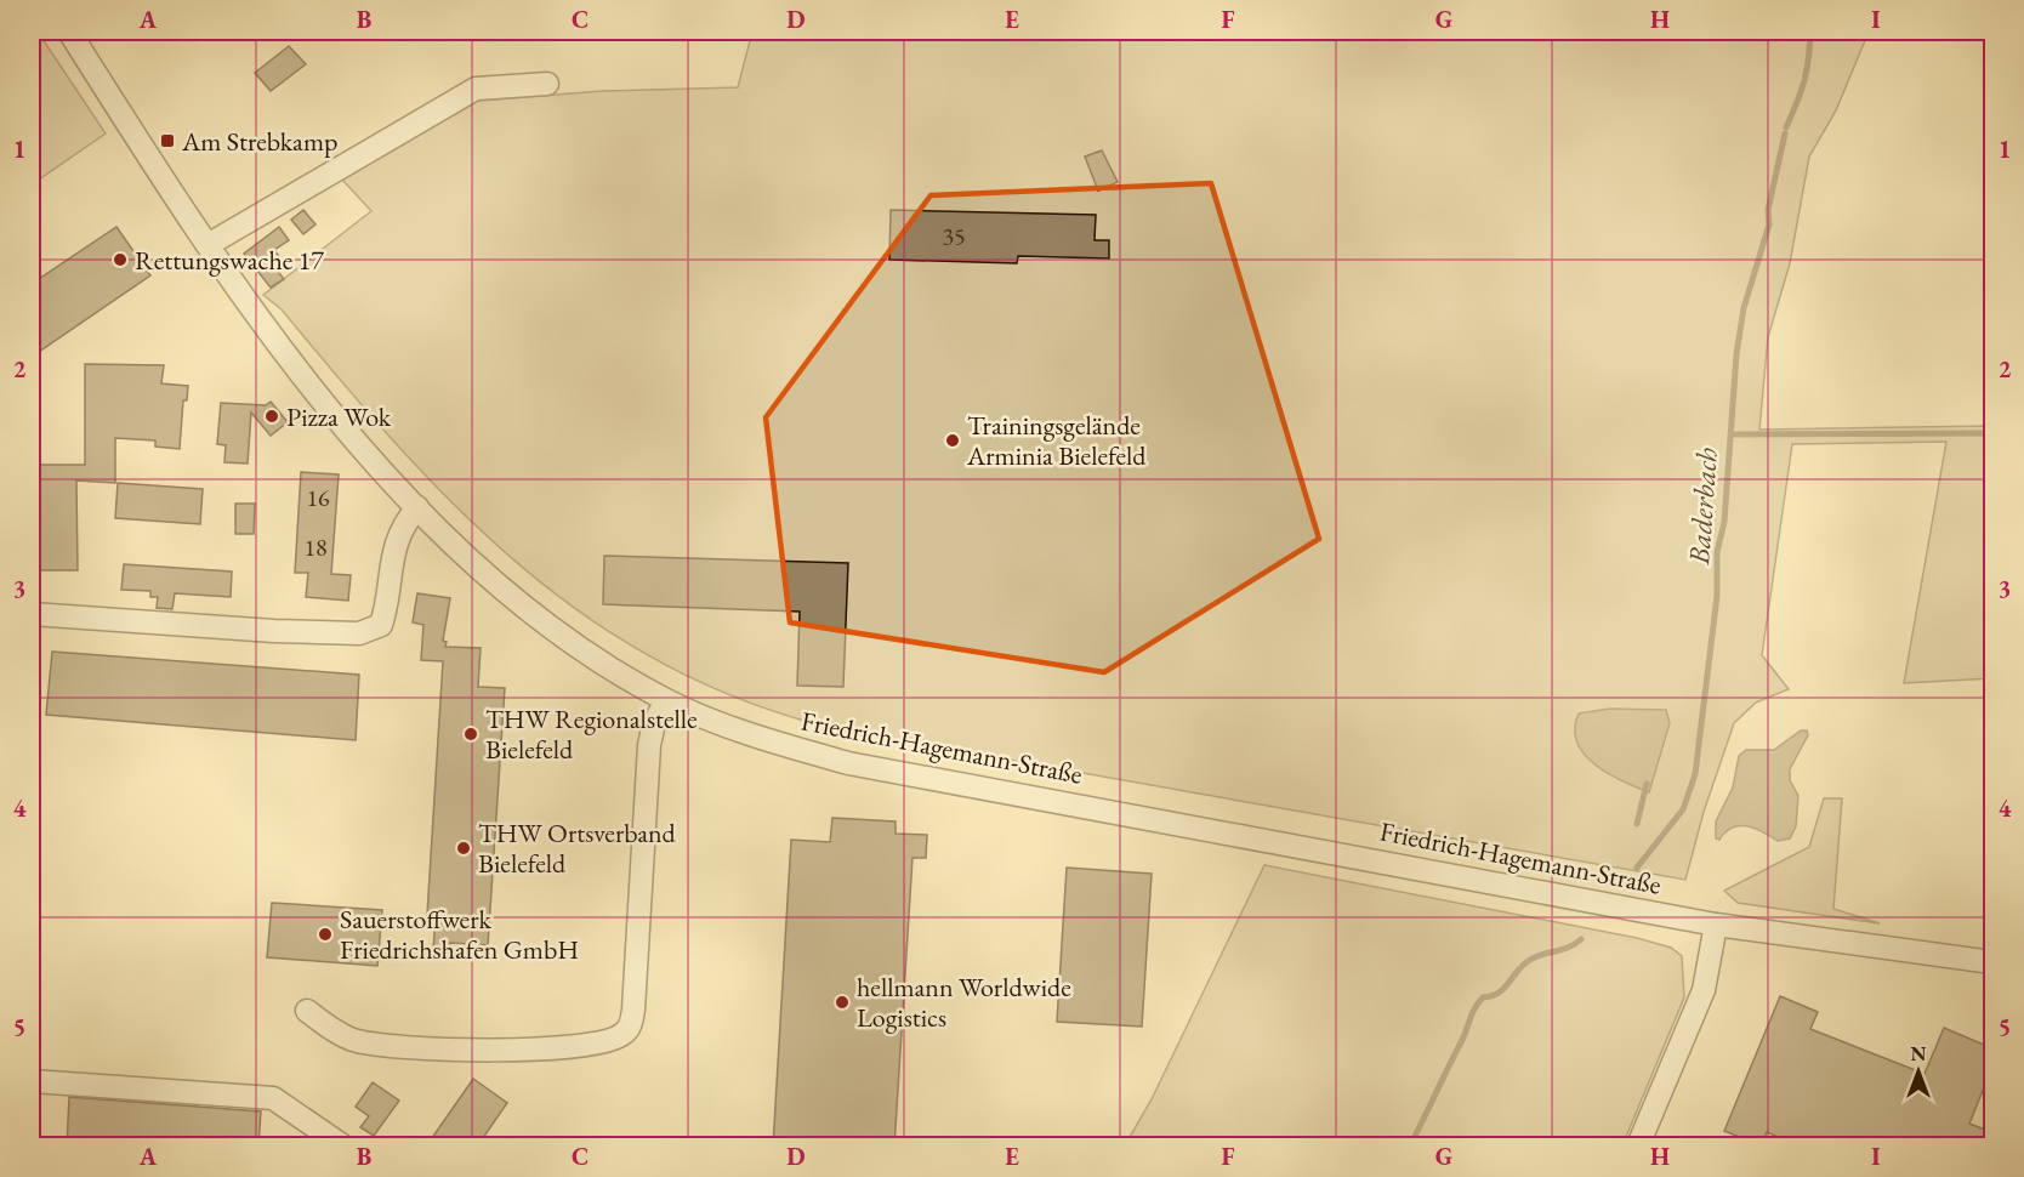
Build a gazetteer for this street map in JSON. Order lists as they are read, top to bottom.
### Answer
{
  "streets": {
    "street": ["Friedrich-Hagemann-Straße"]
  },
  "water": ["Baderbach"],
  "places": {
    "transit": ["Am Strebkamp"],
    "other": [
      "Rettungswache 17",
      "Pizza Wok",
      "Trainingsgelände Arminia Bielefeld",
      "THW Regionalstelle Bielefeld",
      "THW Ortsverband Bielefeld",
      "Sauerstoffwerk Friedrichshafen GmbH",
      "hellmann Worldwide Logistics"
    ]
  },
  "house_numbers": ["35", "16", "18"],
  "north": "top",
  "grid": {
    "columns": [
      "A",
      "B",
      "C",
      "D",
      "E",
      "F",
      "G",
      "H",
      "I"
    ],
    "rows": [
      "1",
      "2",
      "3",
      "4",
      "5"
    ]
  }
}
